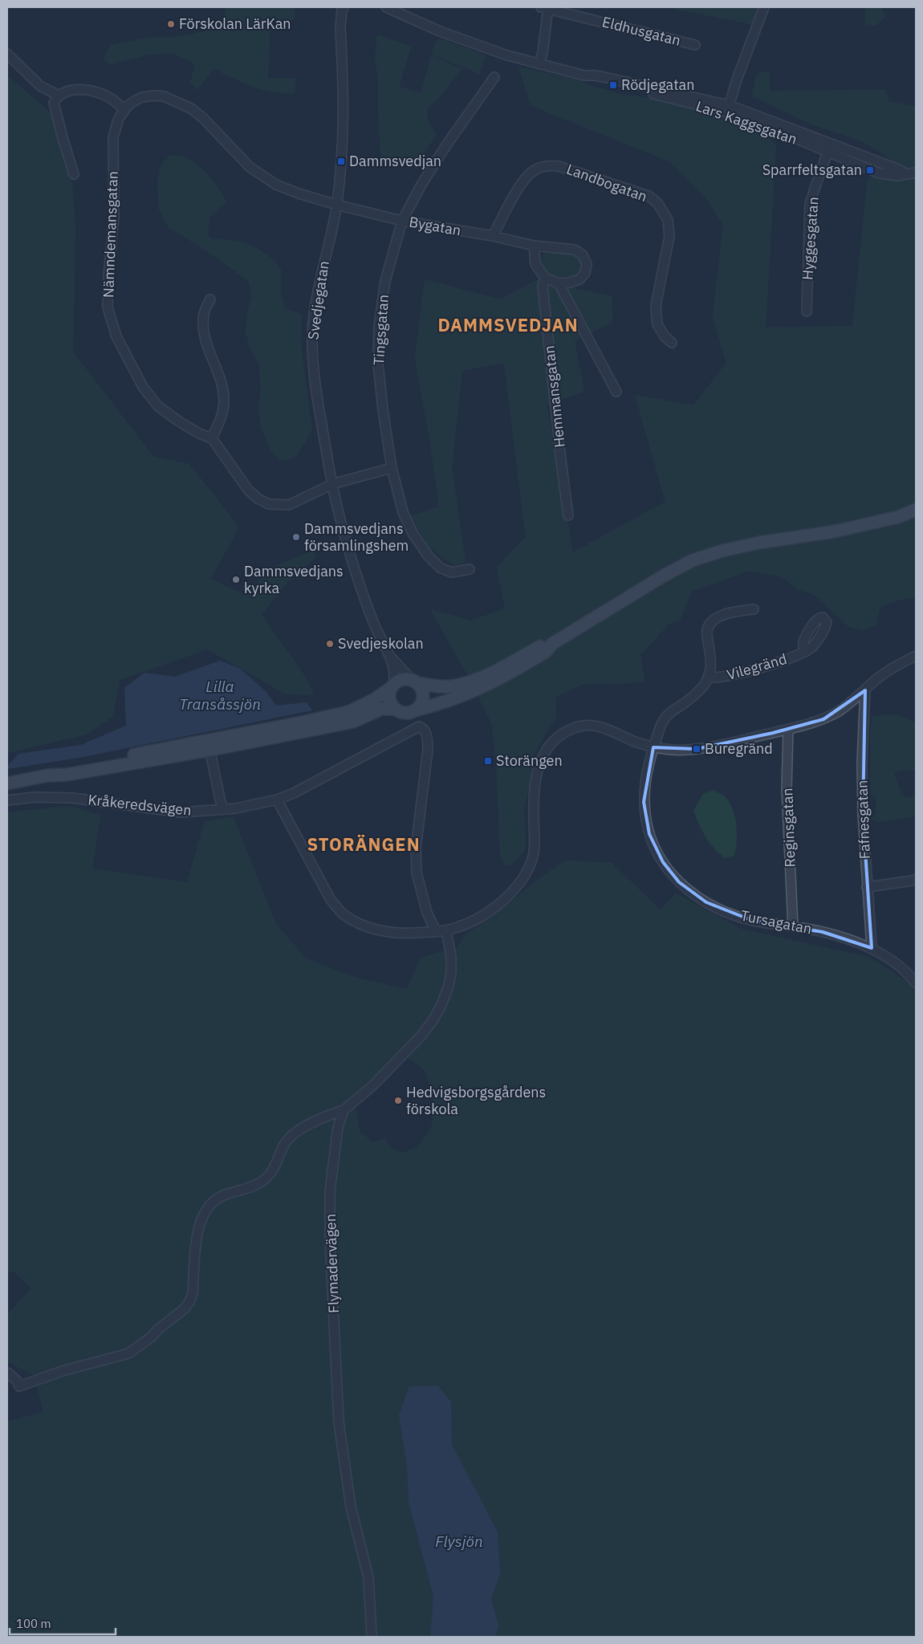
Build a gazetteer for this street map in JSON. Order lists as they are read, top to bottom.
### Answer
{
  "streets": {
    "street": [
      "Eldhusgatan",
      "Lars Kaggsgatan",
      "Landbogatan",
      "Bygatan",
      "Nämndemansgatan",
      "Hyggesgatan",
      "Svedjegatan",
      "Tingsgatan",
      "Hemmansgatan",
      "Vilegränd",
      "Kråkeredsvägen",
      "Fafnesgatan",
      "Reginsgatan",
      "Tursagatan",
      "Flymadervägen"
    ]
  },
  "crossings": [
    ["Lars Kaggsgatan", "Hyggesgatan"],
    ["Landbogatan", "Bygatan"],
    ["Bygatan", "Nämndemansgatan"],
    ["Bygatan", "Svedjegatan"],
    ["Bygatan", "Tingsgatan"],
    ["Nämndemansgatan", "Svedjegatan"],
    ["Vilegränd", "Tursagatan"],
    ["Fafnesgatan", "Tursagatan"],
    ["Reginsgatan", "Tursagatan"]
  ],
  "districts": ["DAMMSVEDJAN", "STORÄNGEN"],
  "water": ["Lilla Transåssjön", "Flysjön"],
  "places": {
    "other": [
      "Förskolan LärKan",
      "Dammsvedjans församlingshem",
      "Dammsvedjans kyrka",
      "Svedjeskolan",
      "Hedvigsborgsgårdens förskola"
    ],
    "transit": [
      "Rödjegatan",
      "Dammsvedjan",
      "Sparrfeltsgatan",
      "Buregränd",
      "Storängen"
    ]
  },
  "scale_bar": "100 m"
}
